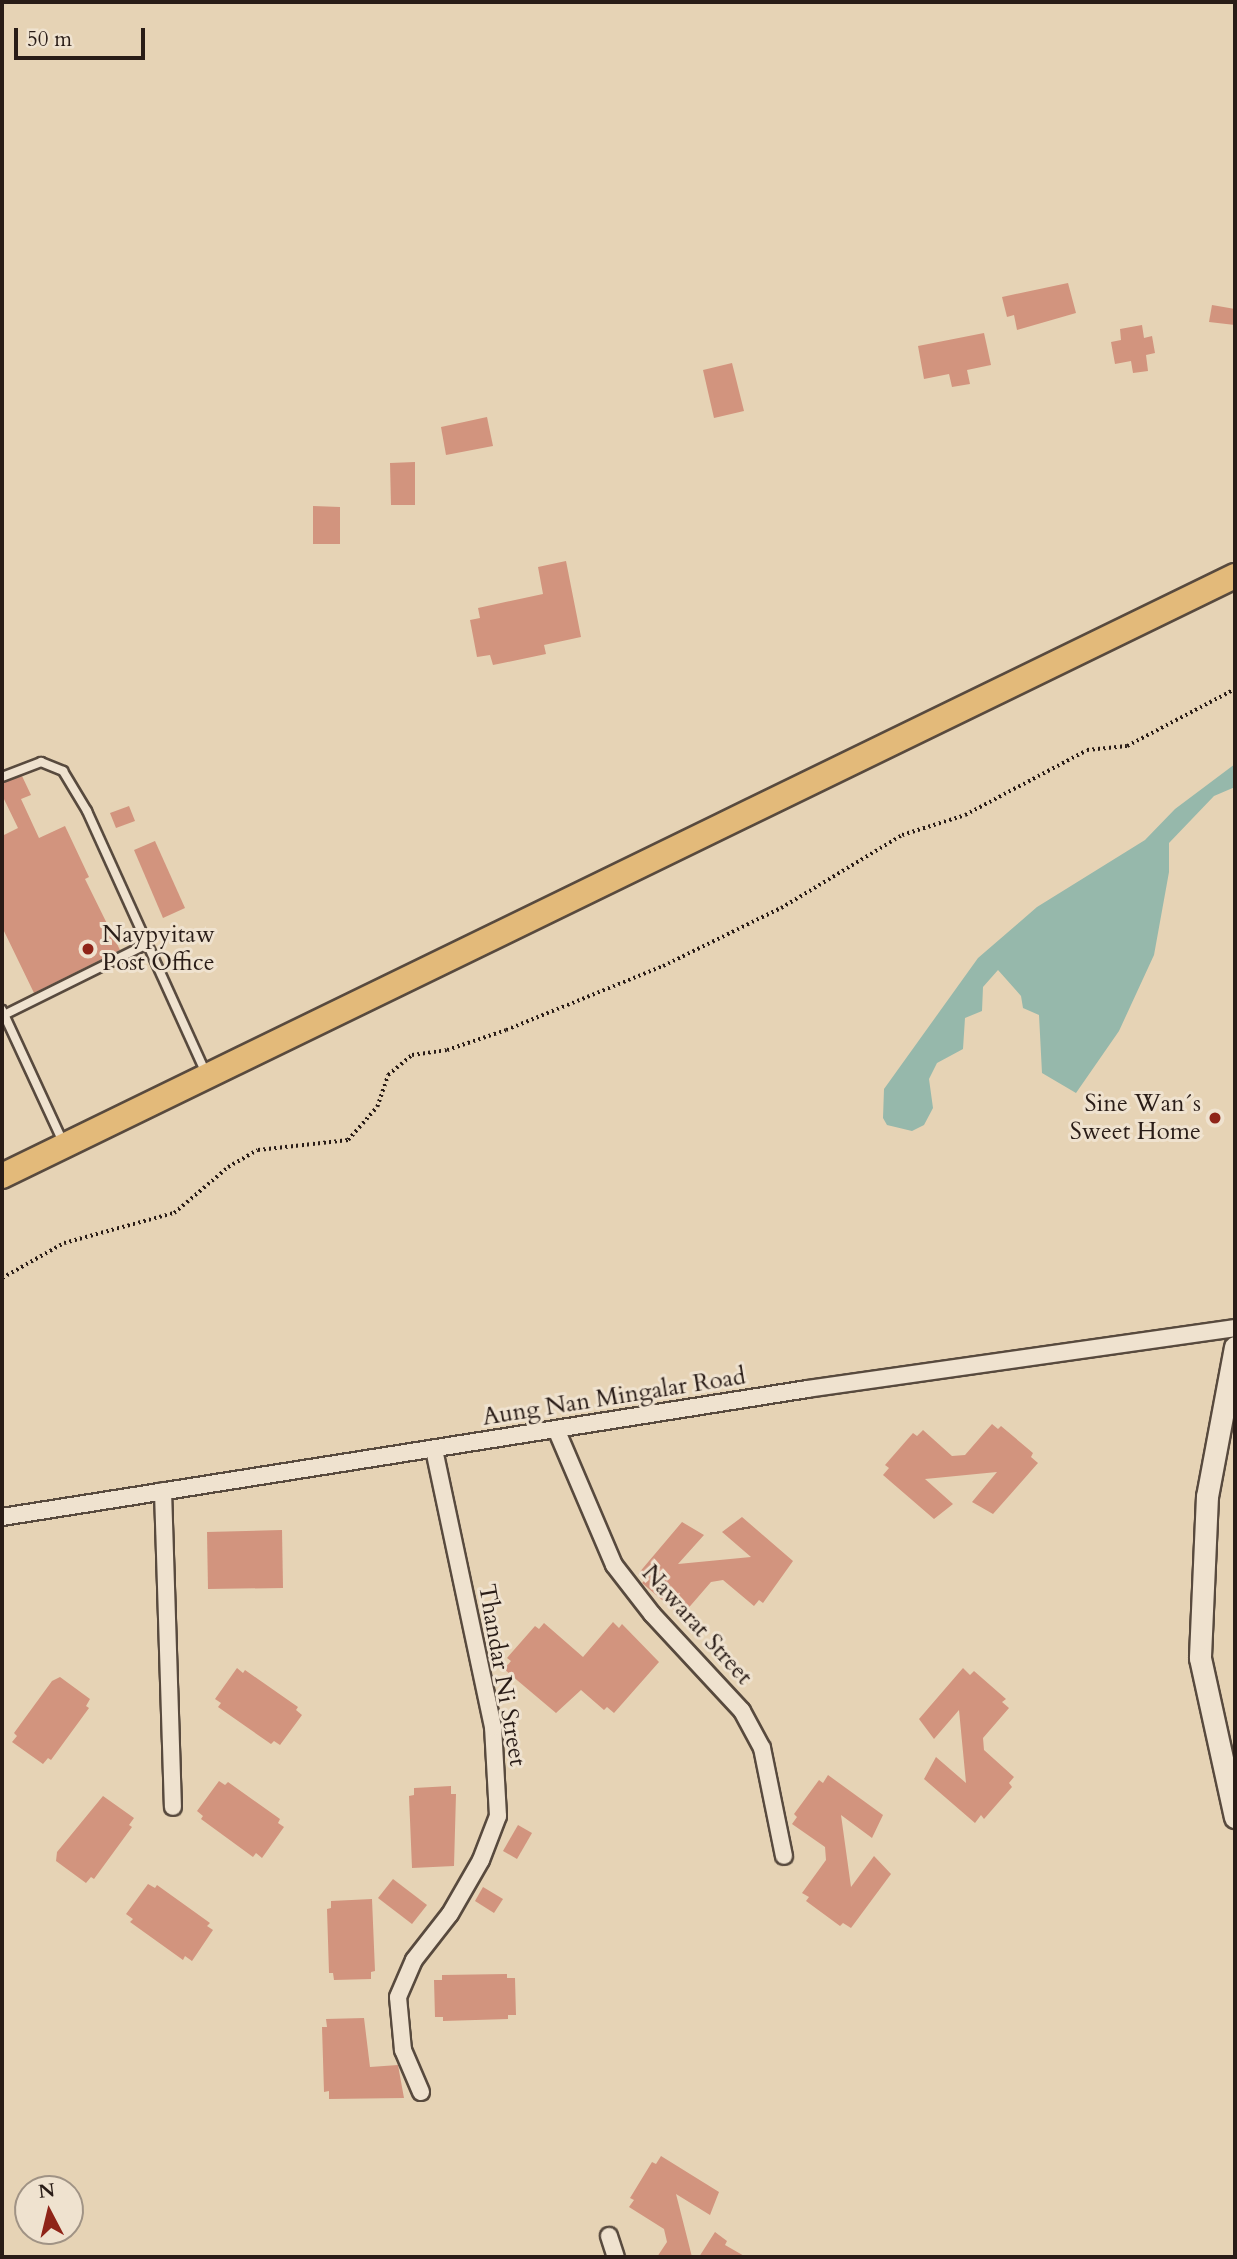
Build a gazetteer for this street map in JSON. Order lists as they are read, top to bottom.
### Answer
{
  "streets": {
    "street": ["Aung Nan Mingalar Road", "Nawarat Street", "Thandar Ni Street"]
  },
  "crossings": [
    ["Aung Nan Mingalar Road", "Nawarat Street"],
    ["Aung Nan Mingalar Road", "Thandar Ni Street"]
  ],
  "places": ["Naypyitaw Post Office", "Sine Wan´s Sweet Home"],
  "scale_bar": "50 m",
  "north": "top"
}
